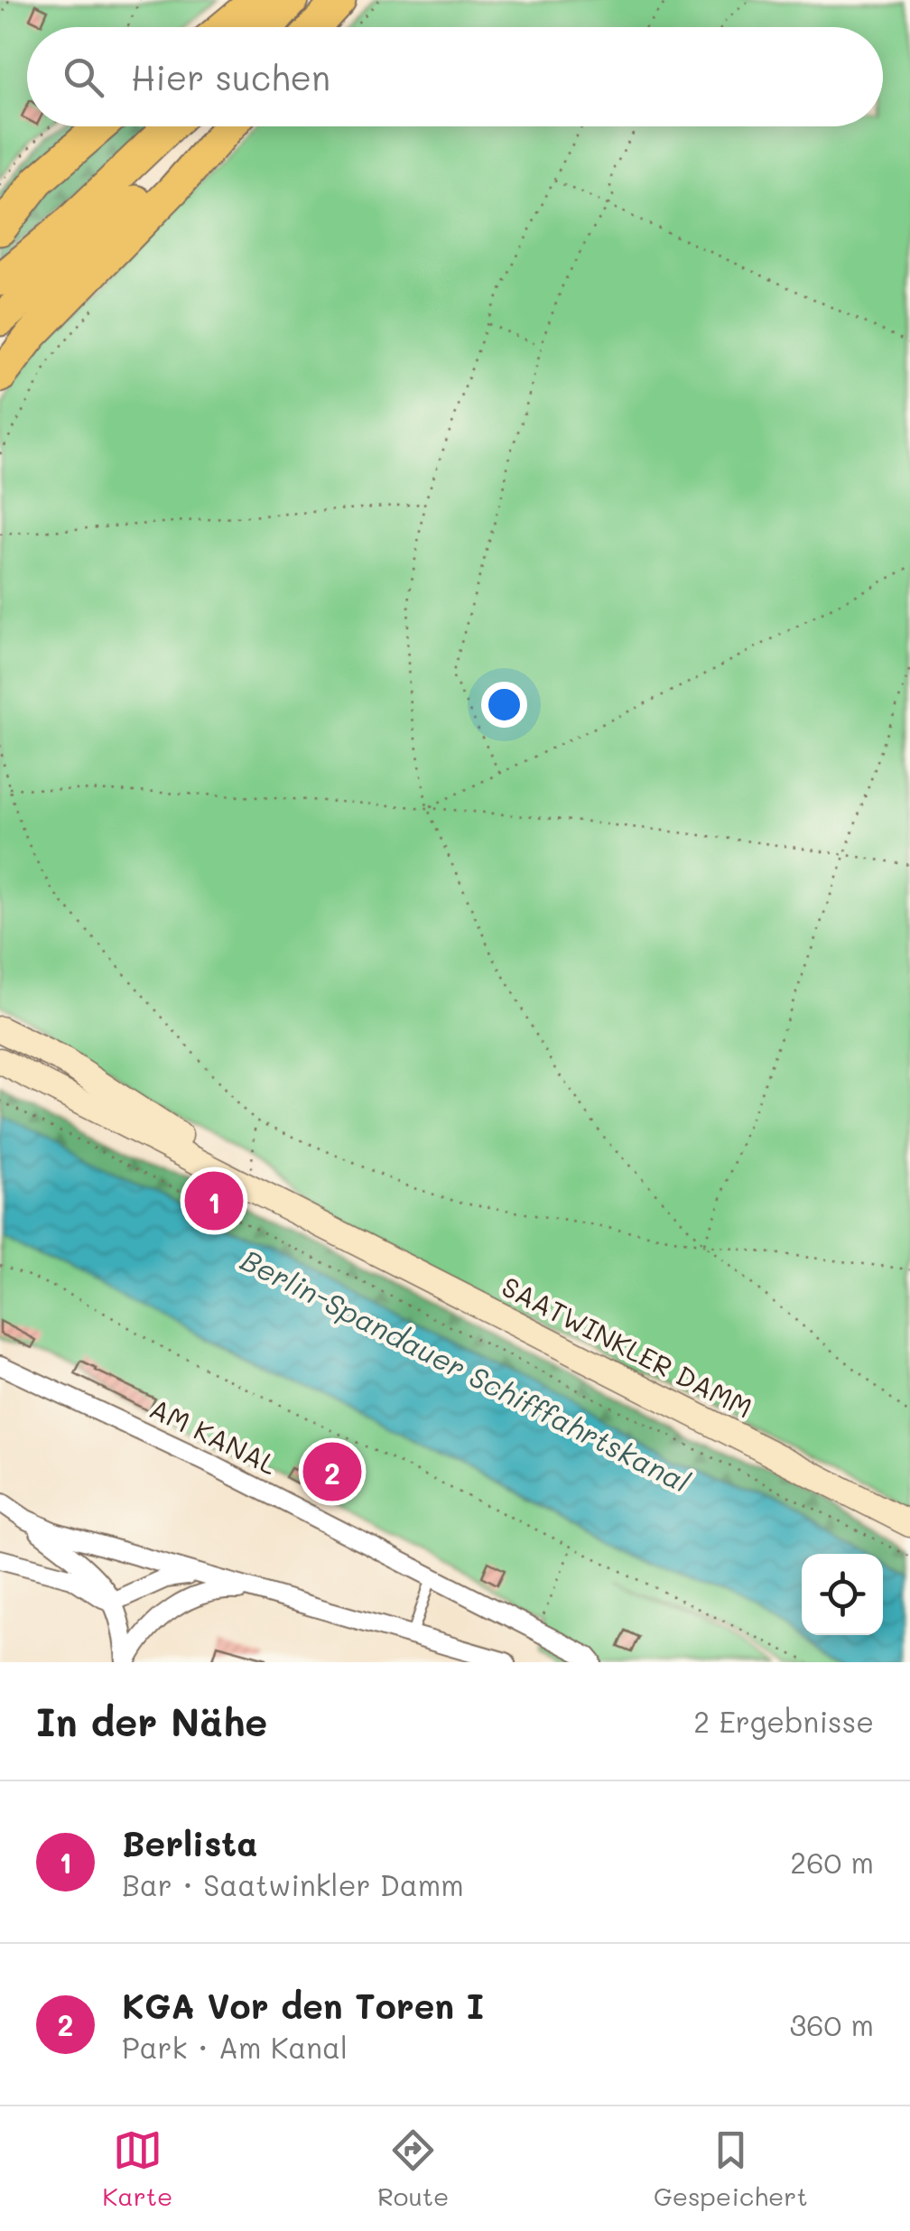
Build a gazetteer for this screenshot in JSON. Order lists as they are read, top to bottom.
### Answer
{
  "streets": {
    "main road": ["SAATWINKLER DAMM"],
    "street": ["AM KANAL"]
  },
  "water": ["Berlin-Spandauer Schifffahrtskanal"],
  "page": {
    "search": "Hier suchen",
    "pins": ["1", "2"],
    "heading": ["In der Nähe", "2 Ergebnisse"],
    "list": [
      {
        "mark": "1",
        "name": "Berlista",
        "note": "Bar · Saatwinkler Damm",
        "value": "260 m"
      },
      {
        "mark": "2",
        "name": "KGA Vor den Toren I",
        "note": "Park · Am Kanal",
        "value": "360 m"
      }
    ],
    "nav": ["Karte", "Route", "Gespeichert"]
  }
}
